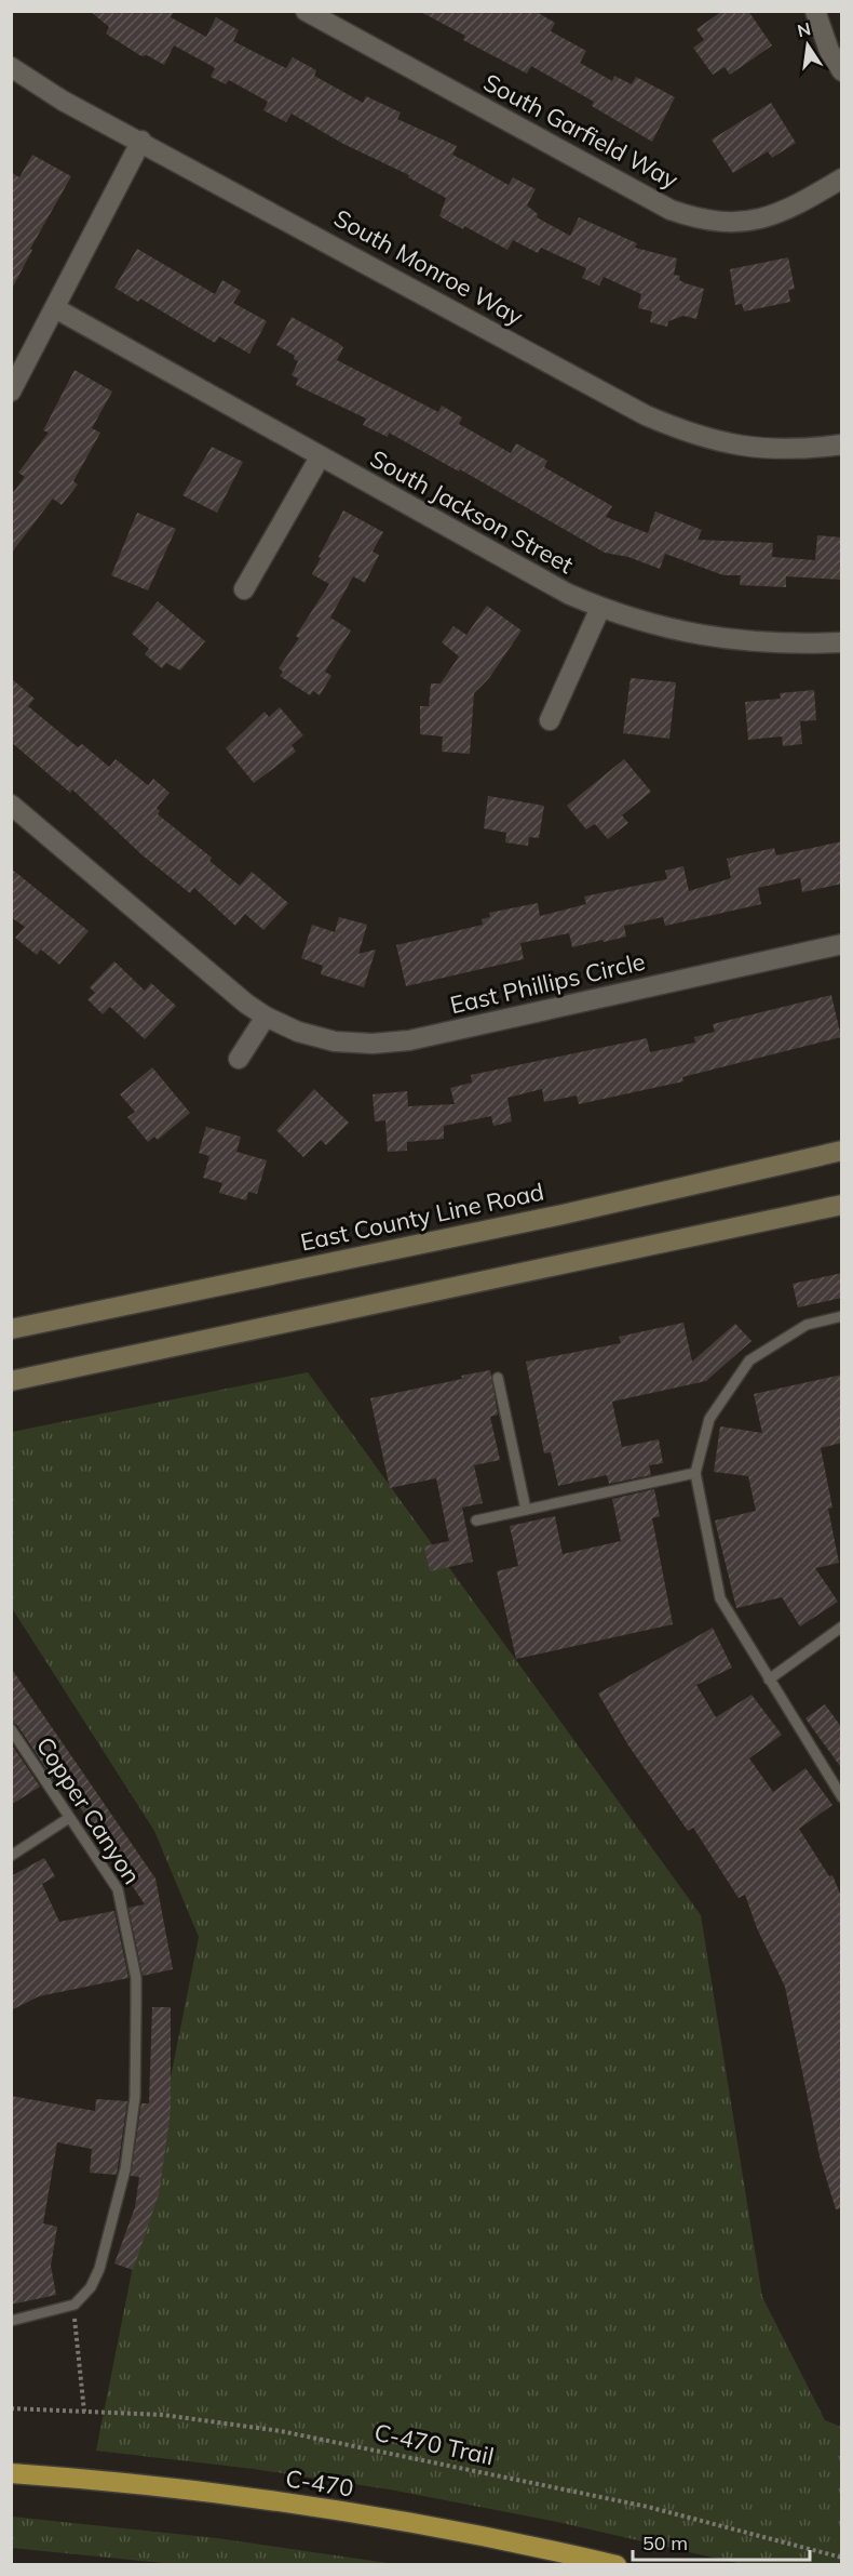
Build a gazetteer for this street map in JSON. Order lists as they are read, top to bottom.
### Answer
{
  "streets": {
    "highway": ["C-470"],
    "main road": ["East County Line Road"],
    "street": [
      "South Garfield Way",
      "South Monroe Way",
      "South Jackson Street",
      "East Phillips Circle"
    ],
    "lane": ["Copper Canyon"],
    "path": ["C-470 Trail"]
  },
  "scale_bar": "50 m",
  "north": "top"
}
